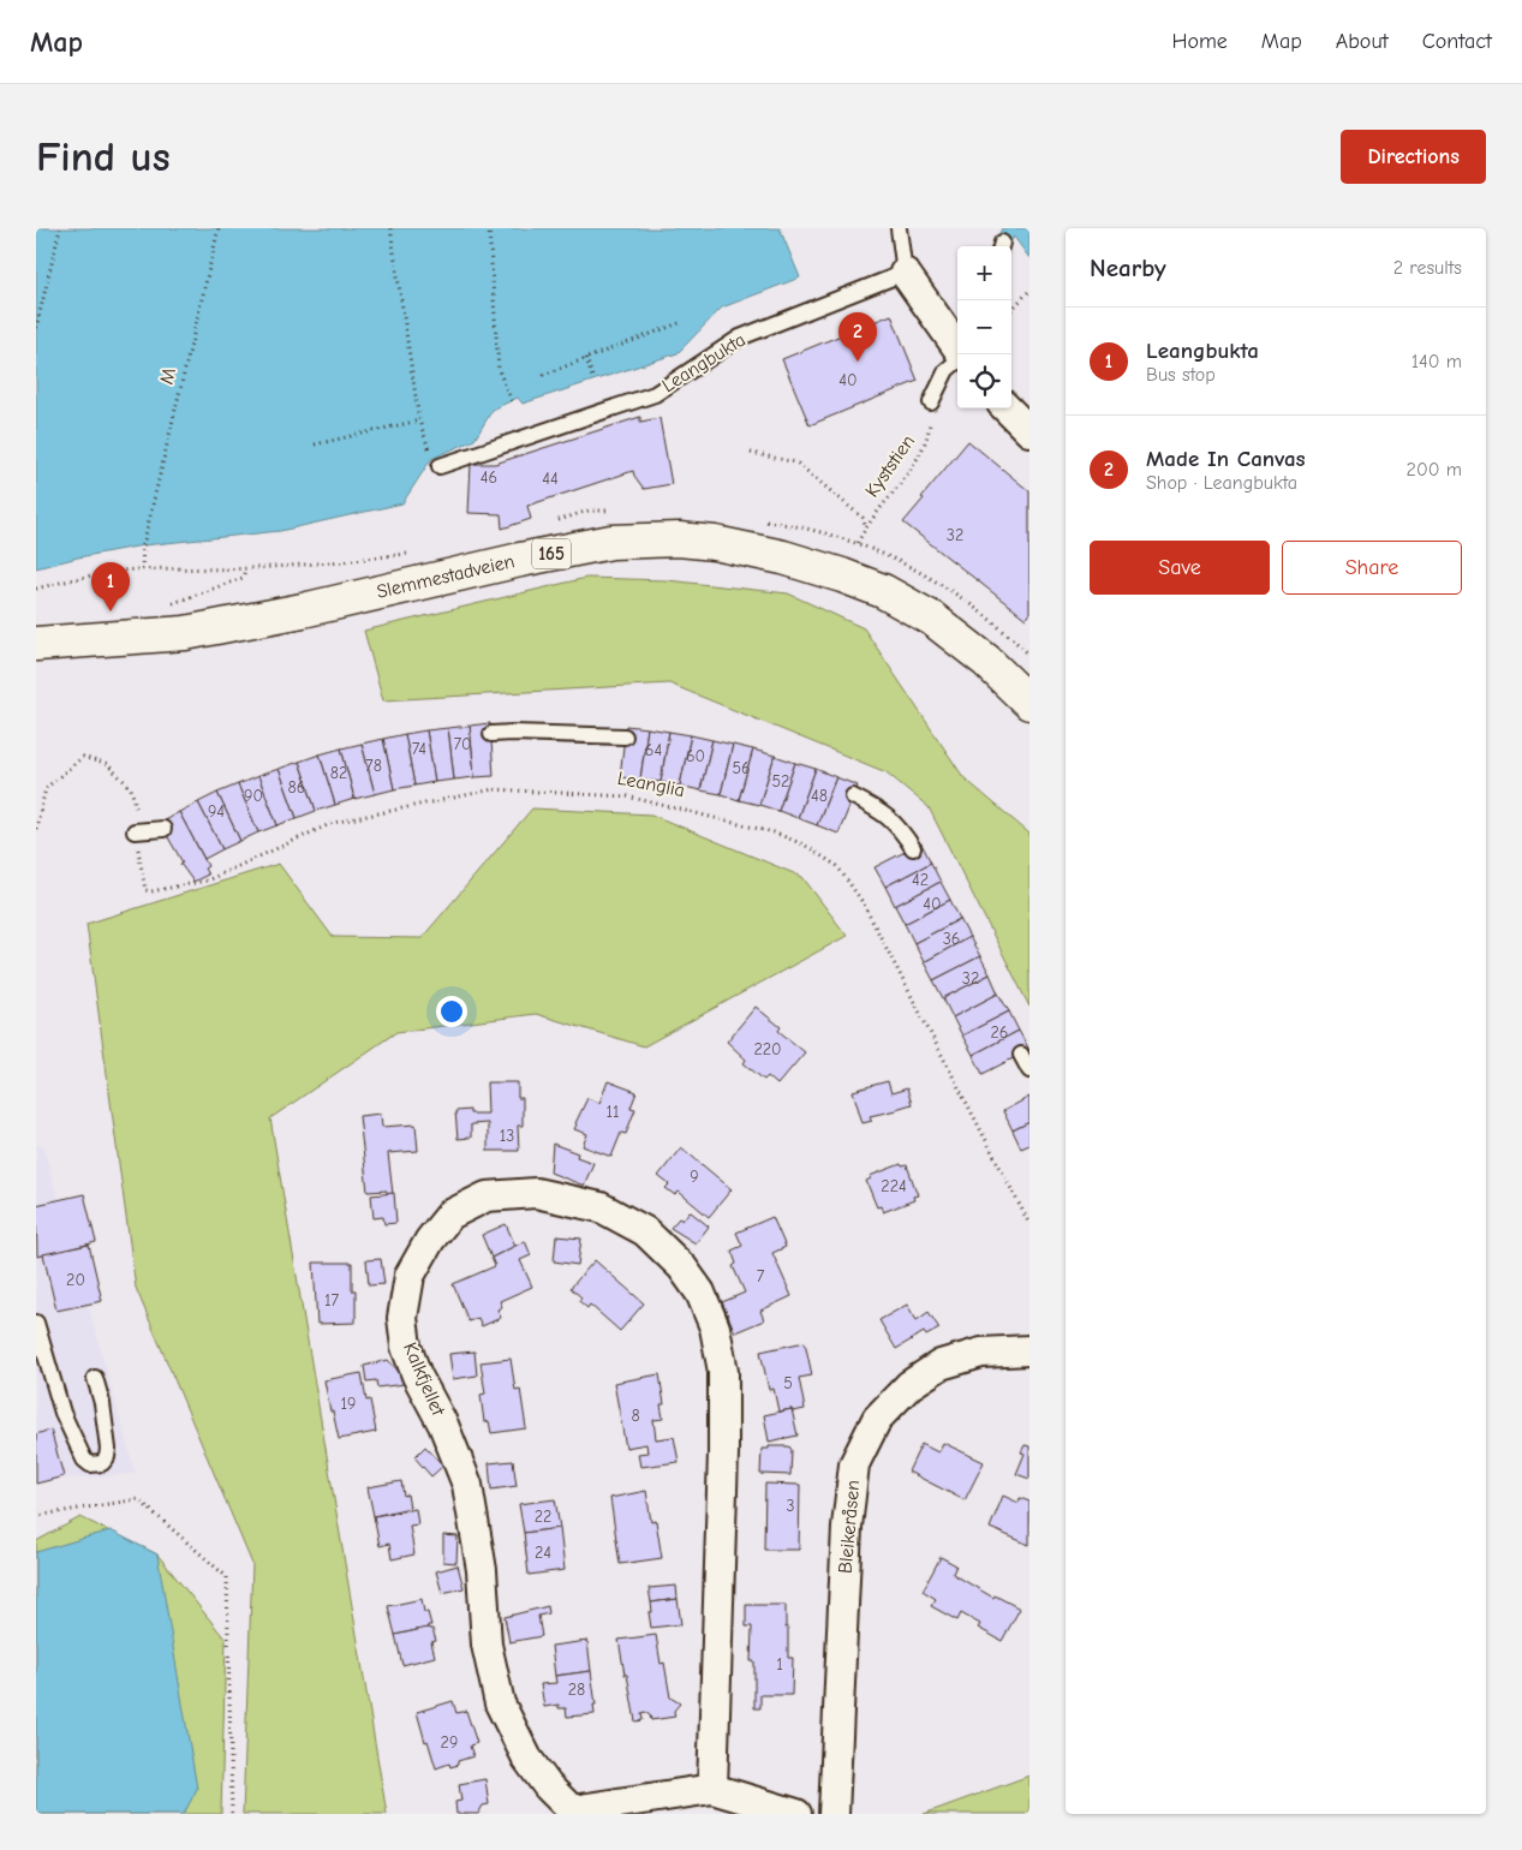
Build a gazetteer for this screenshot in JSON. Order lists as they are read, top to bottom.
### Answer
{
  "streets": {
    "main road": ["165", "Slemmestadveien"],
    "street": ["Kalkfjellet", "Bleikeråsen"],
    "lane": ["Leangbukta"],
    "path": ["M", "Kyststien", "Leanglia"]
  },
  "house_numbers": [
    "40",
    "46",
    "44",
    "32",
    "70",
    "74",
    "64",
    "60",
    "78",
    "56",
    "82",
    "52",
    "86",
    "90",
    "48",
    "94",
    "42",
    "40",
    "36",
    "32",
    "26",
    "220",
    "11",
    "13",
    "9",
    "224",
    "7",
    "20",
    "17",
    "5",
    "19",
    "8",
    "3",
    "22",
    "24",
    "1",
    "28",
    "29"
  ],
  "page": {
    "header": "Map",
    "nav": [
      "Home",
      "Map",
      "About",
      "Contact"
    ],
    "buttons": [
      "Directions",
      ["Save", "Share"]
    ],
    "title": "Find us",
    "heading": ["Nearby", "2 results"],
    "map_buttons": ["+", "−"],
    "list": [
      {
        "mark": "1",
        "name": "Leangbukta",
        "note": "Bus stop",
        "value": "140 m"
      },
      {
        "mark": "2",
        "name": "Made In Canvas",
        "note": "Shop · Leangbukta",
        "value": "200 m"
      }
    ],
    "pins": ["2", "1"]
  }
}
